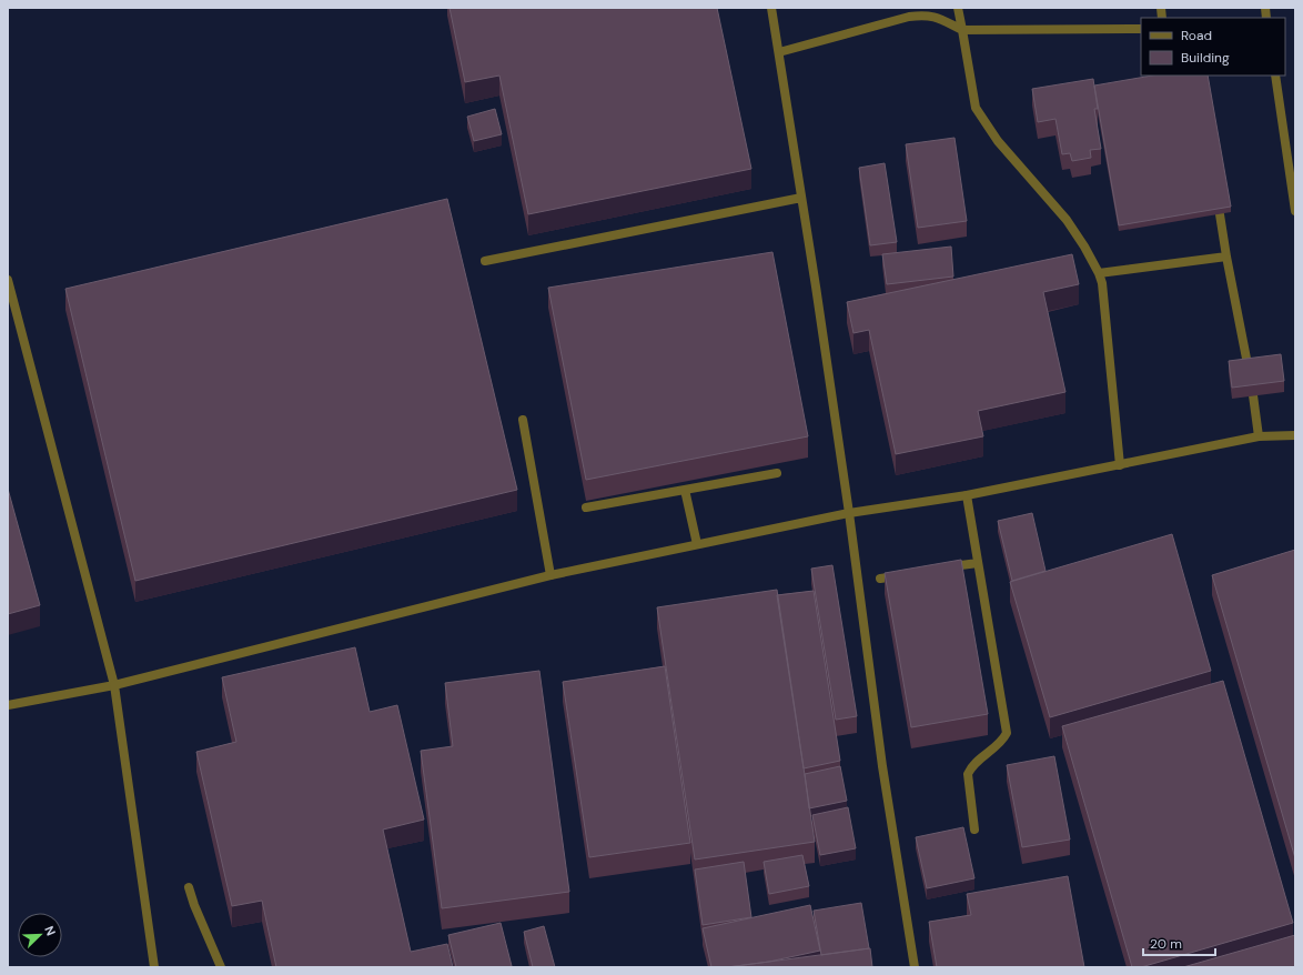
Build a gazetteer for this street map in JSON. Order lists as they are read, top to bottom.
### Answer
{
  "legend": ["Road", "Building"],
  "scale_bar": "20 m",
  "north": "top right"
}
